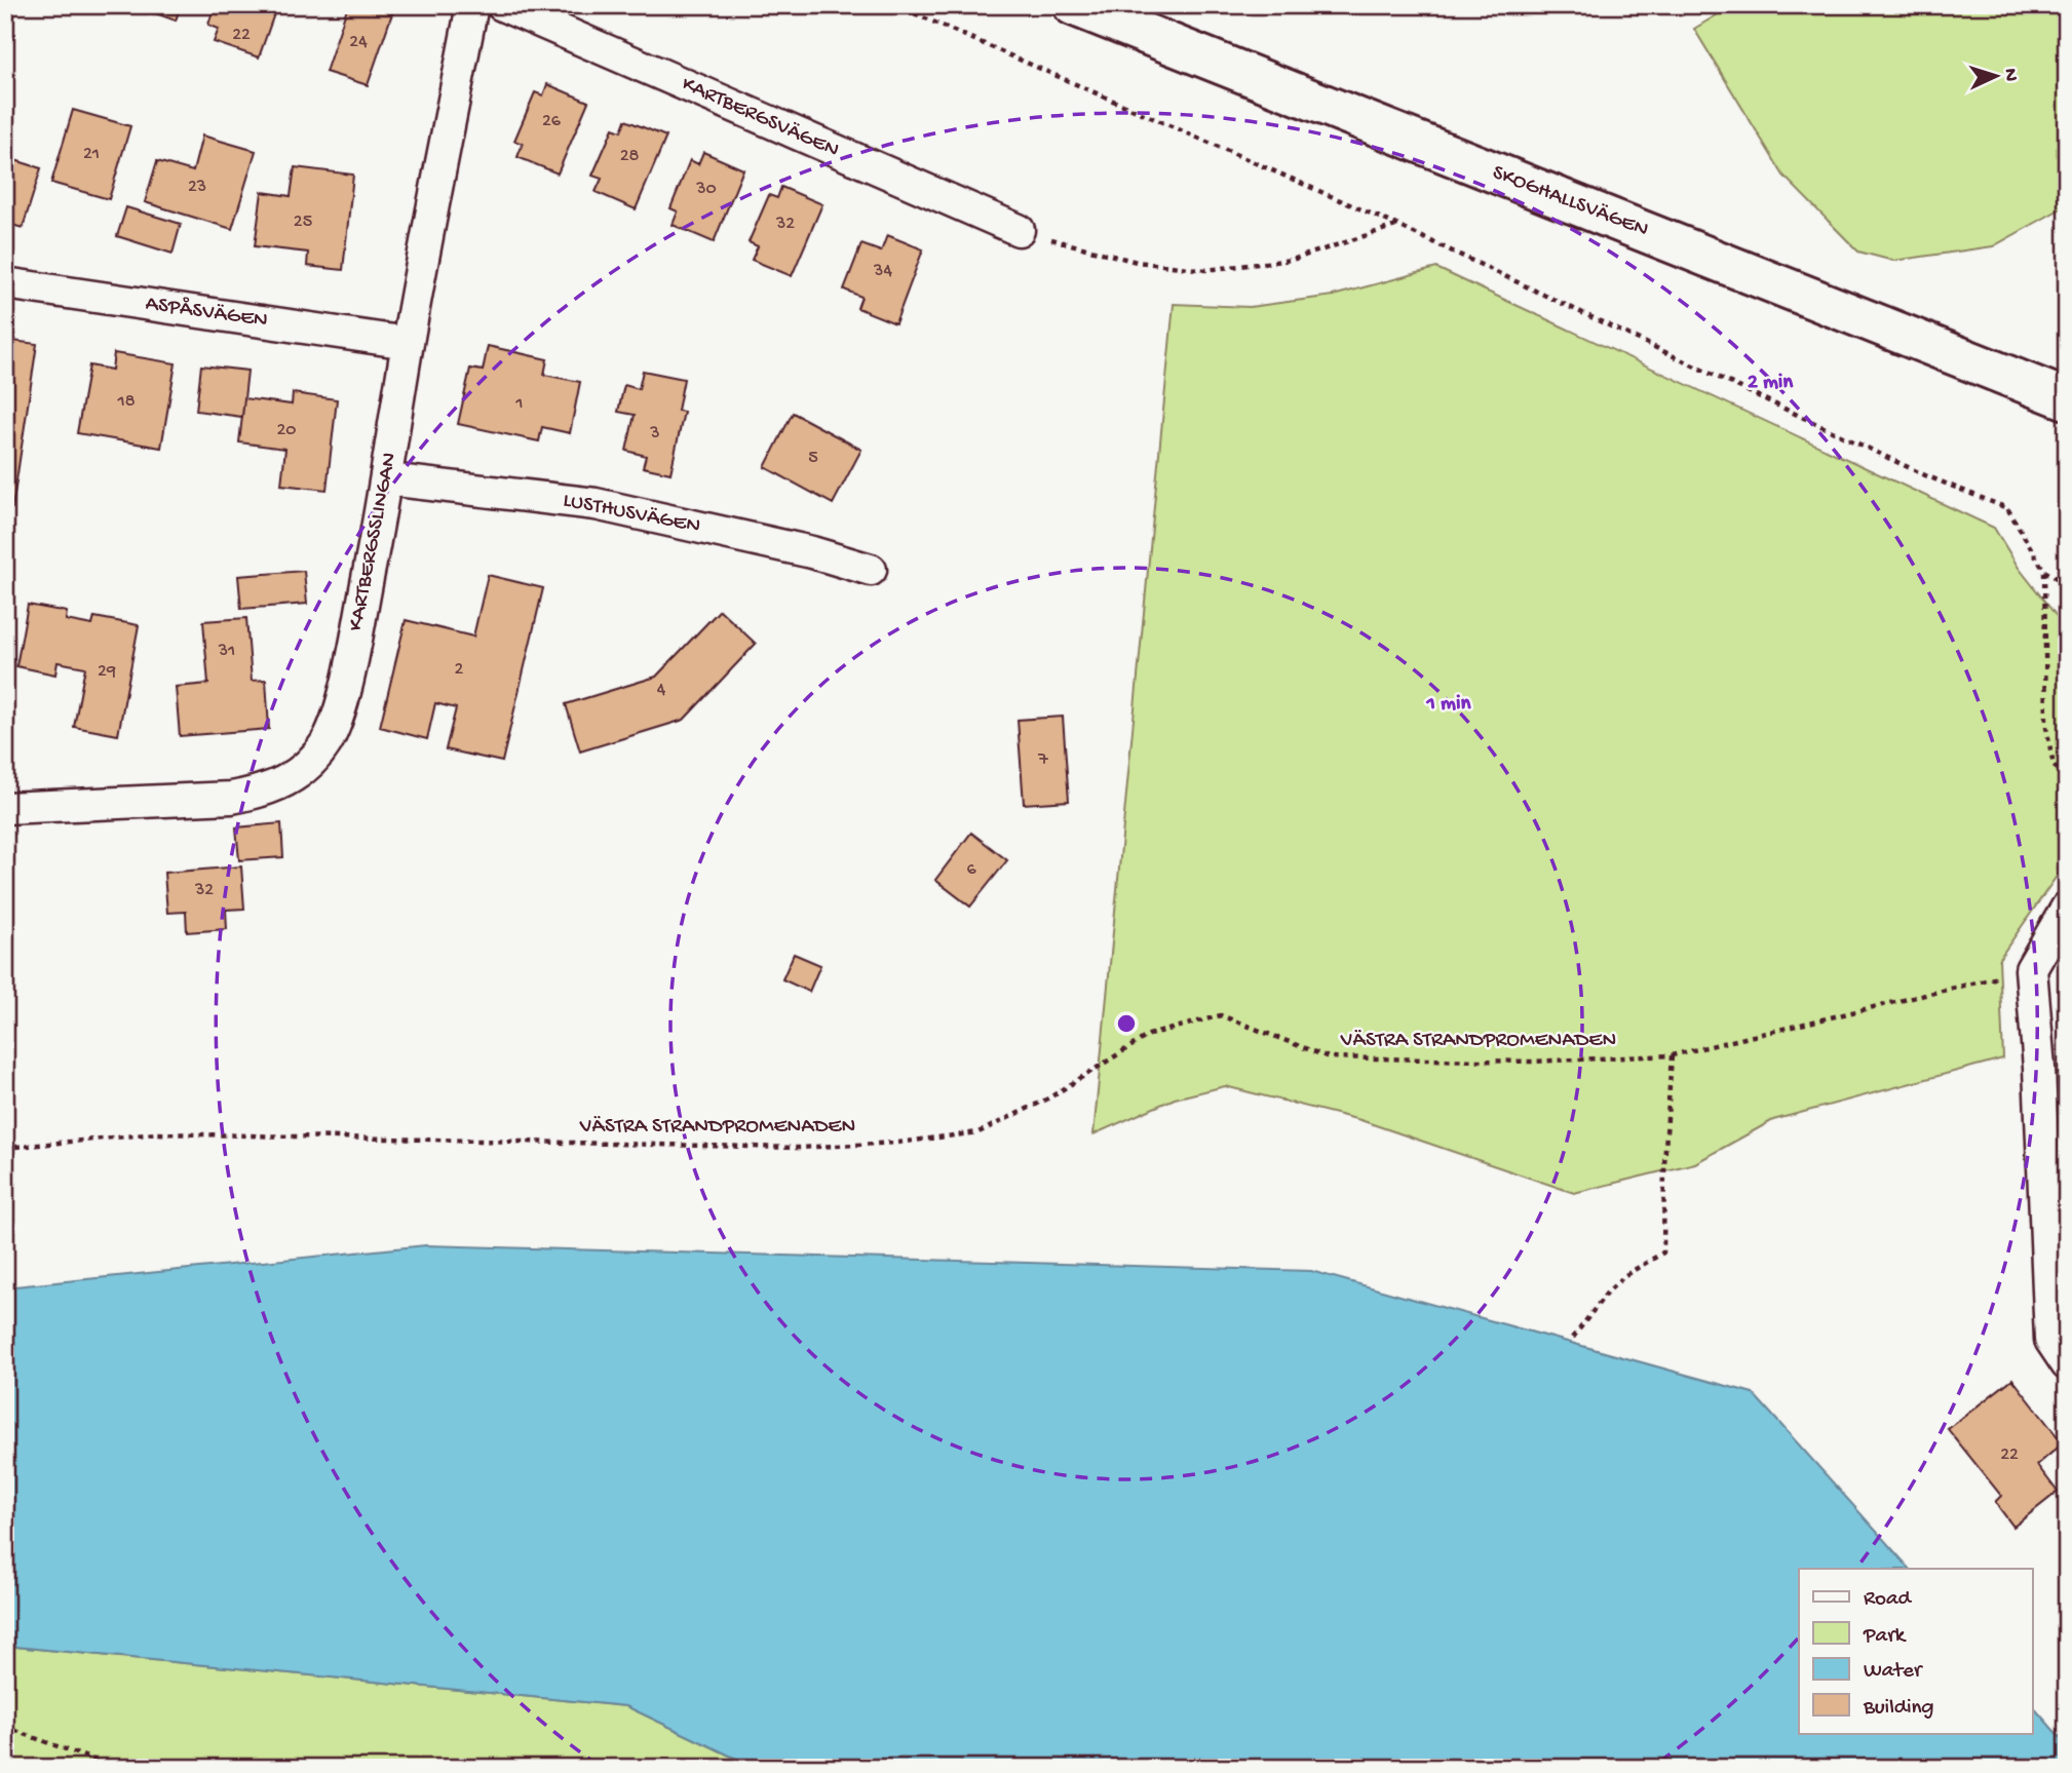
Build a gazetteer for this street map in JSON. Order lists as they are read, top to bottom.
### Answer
{
  "streets": {
    "main road": ["SKOGHALLSVÄGEN"],
    "street": [
      "KARTBERGSVÄGEN",
      "ASPÅSVÄGEN",
      "LUSTHUSVÄGEN",
      "KARTBERGSSLINGAN"
    ],
    "path": ["VÄSTRA STRANDPROMENADEN"]
  },
  "crossings": [
    ["ASPÅSVÄGEN", "KARTBERGSSLINGAN"],
    ["LUSTHUSVÄGEN", "KARTBERGSSLINGAN"]
  ],
  "house_numbers": [
    "22",
    "24",
    "26",
    "21",
    "28",
    "23",
    "30",
    "25",
    "32",
    "34",
    "18",
    "1",
    "20",
    "3",
    "5",
    "31",
    "2",
    "29",
    "4",
    "7",
    "6",
    "32",
    "22"
  ],
  "legend": [
    "Road",
    "Park",
    "Water",
    "Building"
  ],
  "north": "right",
  "rings": ["2 min", "1 min"]
}
